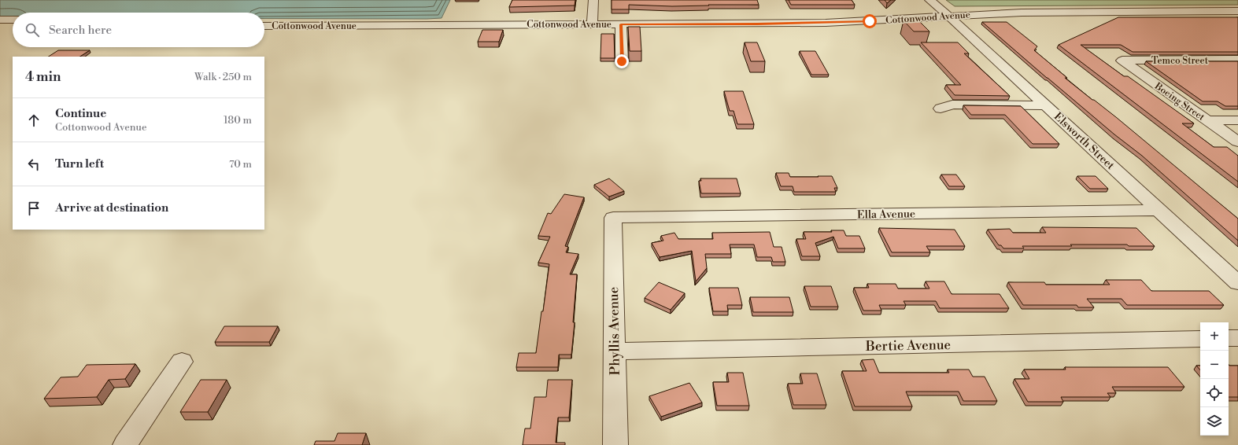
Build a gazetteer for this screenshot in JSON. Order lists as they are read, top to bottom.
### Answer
{
  "streets": {
    "street": [
      "Cottonwood Avenue",
      "Temco Street",
      "Boeing Street",
      "Elsworth Street",
      "Ella Avenue",
      "Phyllis Avenue",
      "Bertie Avenue"
    ]
  },
  "crossings": [
    ["Cottonwood Avenue", "Elsworth Street"],
    ["Temco Street", "Boeing Street"],
    ["Elsworth Street", "Ella Avenue"],
    ["Ella Avenue", "Phyllis Avenue"],
    ["Phyllis Avenue", "Bertie Avenue"]
  ],
  "page": {
    "search": "Search here",
    "heading": ["4 min", "Walk · 250 m"],
    "list": [
      ["Continue", "Cottonwood Avenue", "180 m"],
      ["Turn left", "70 m"],
      "Arrive at destination"
    ],
    "map_buttons": ["+", "−"]
  }
}
